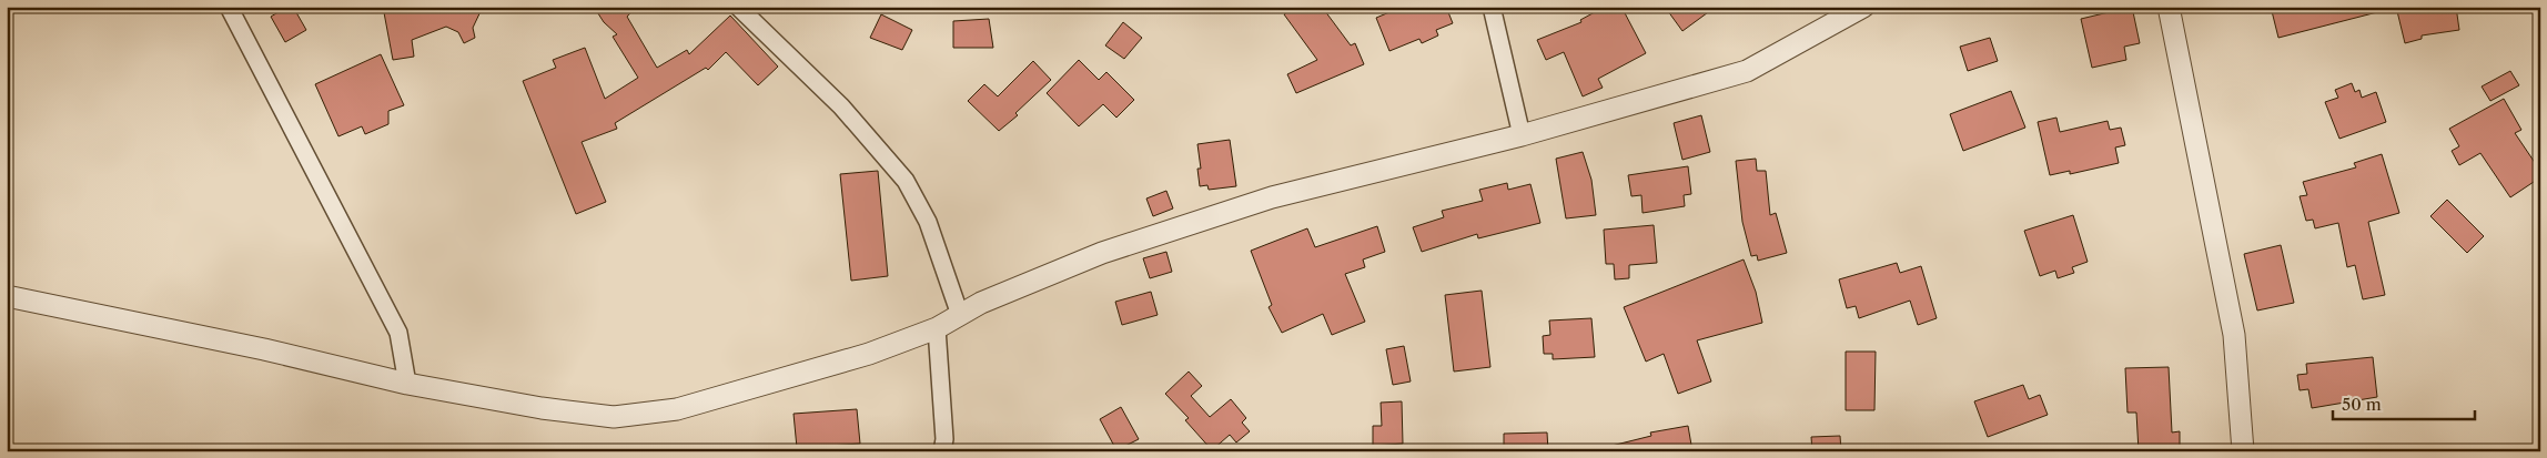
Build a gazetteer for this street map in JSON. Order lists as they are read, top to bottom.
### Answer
{
  "scale_bar": "50 m"
}
